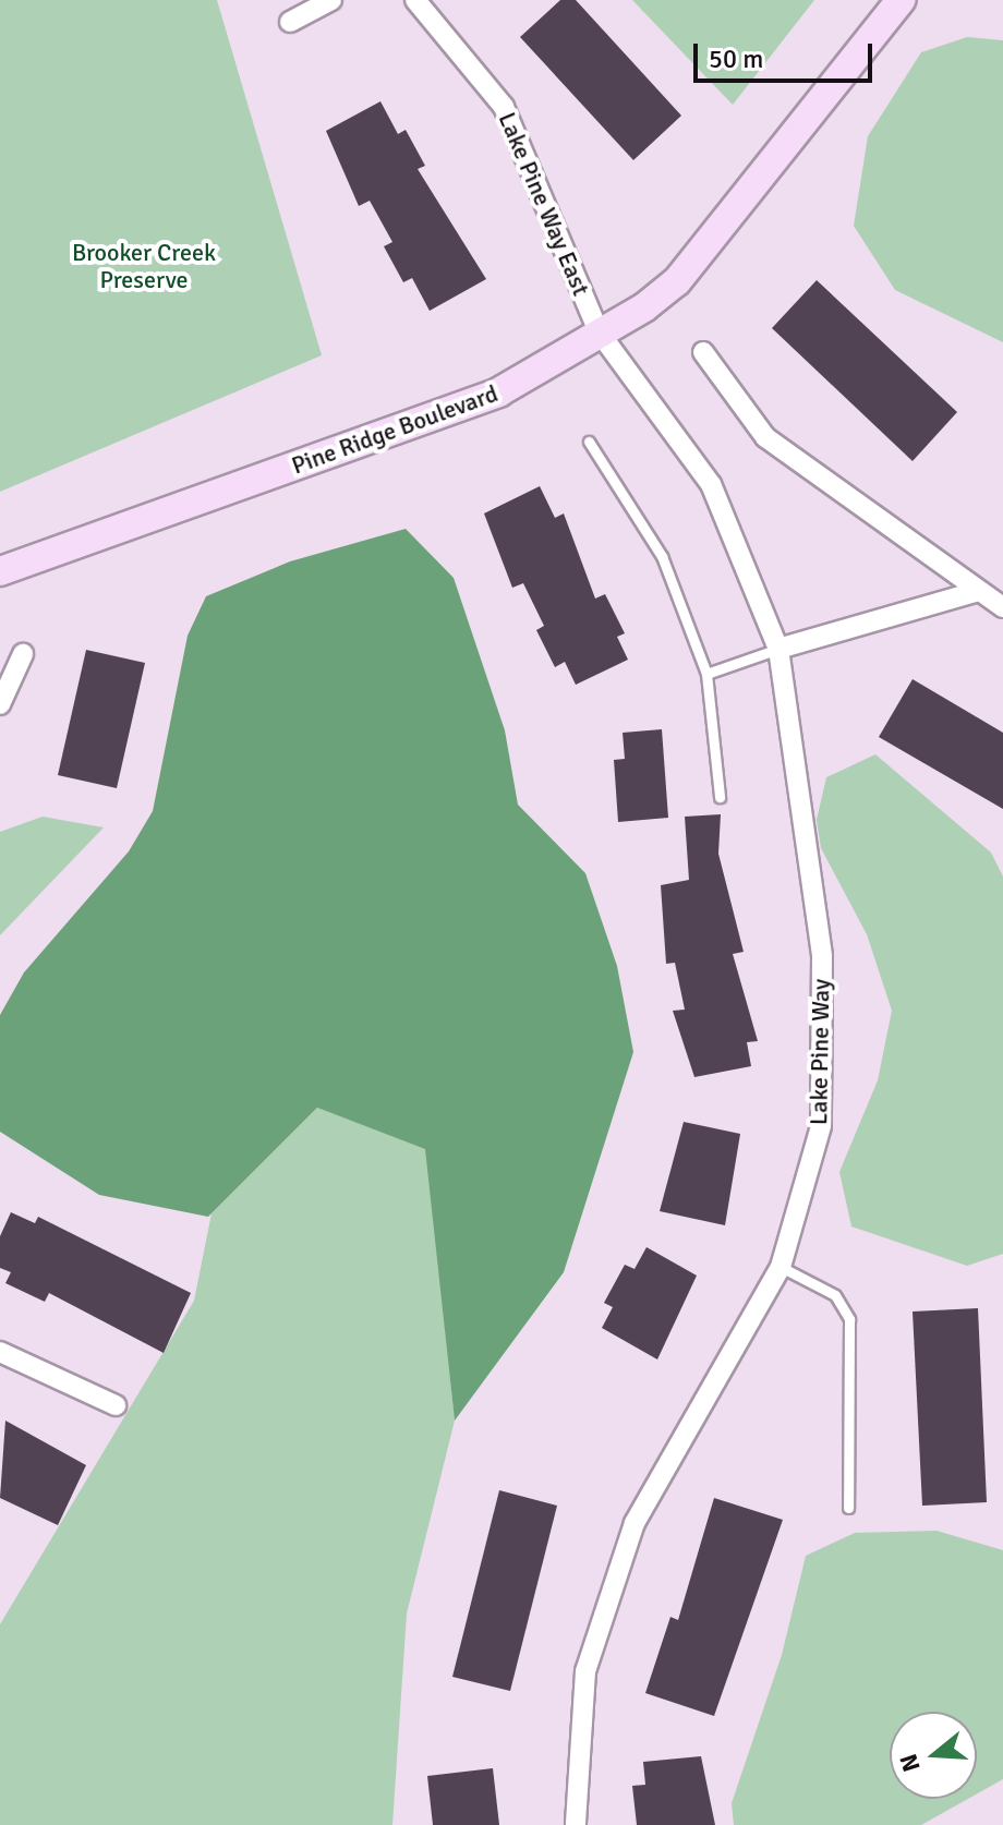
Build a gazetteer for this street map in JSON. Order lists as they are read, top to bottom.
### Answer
{
  "streets": {
    "street": ["Lake Pine Way East", "Pine Ridge Boulevard", "Lake Pine Way"]
  },
  "crossings": [
    ["Lake Pine Way East", "Pine Ridge Boulevard"],
    ["Lake Pine Way East", "Lake Pine Way"],
    ["Pine Ridge Boulevard", "Lake Pine Way"]
  ],
  "parks": ["Brooker Creek Preserve"],
  "scale_bar": "50 m",
  "north": "left"
}
